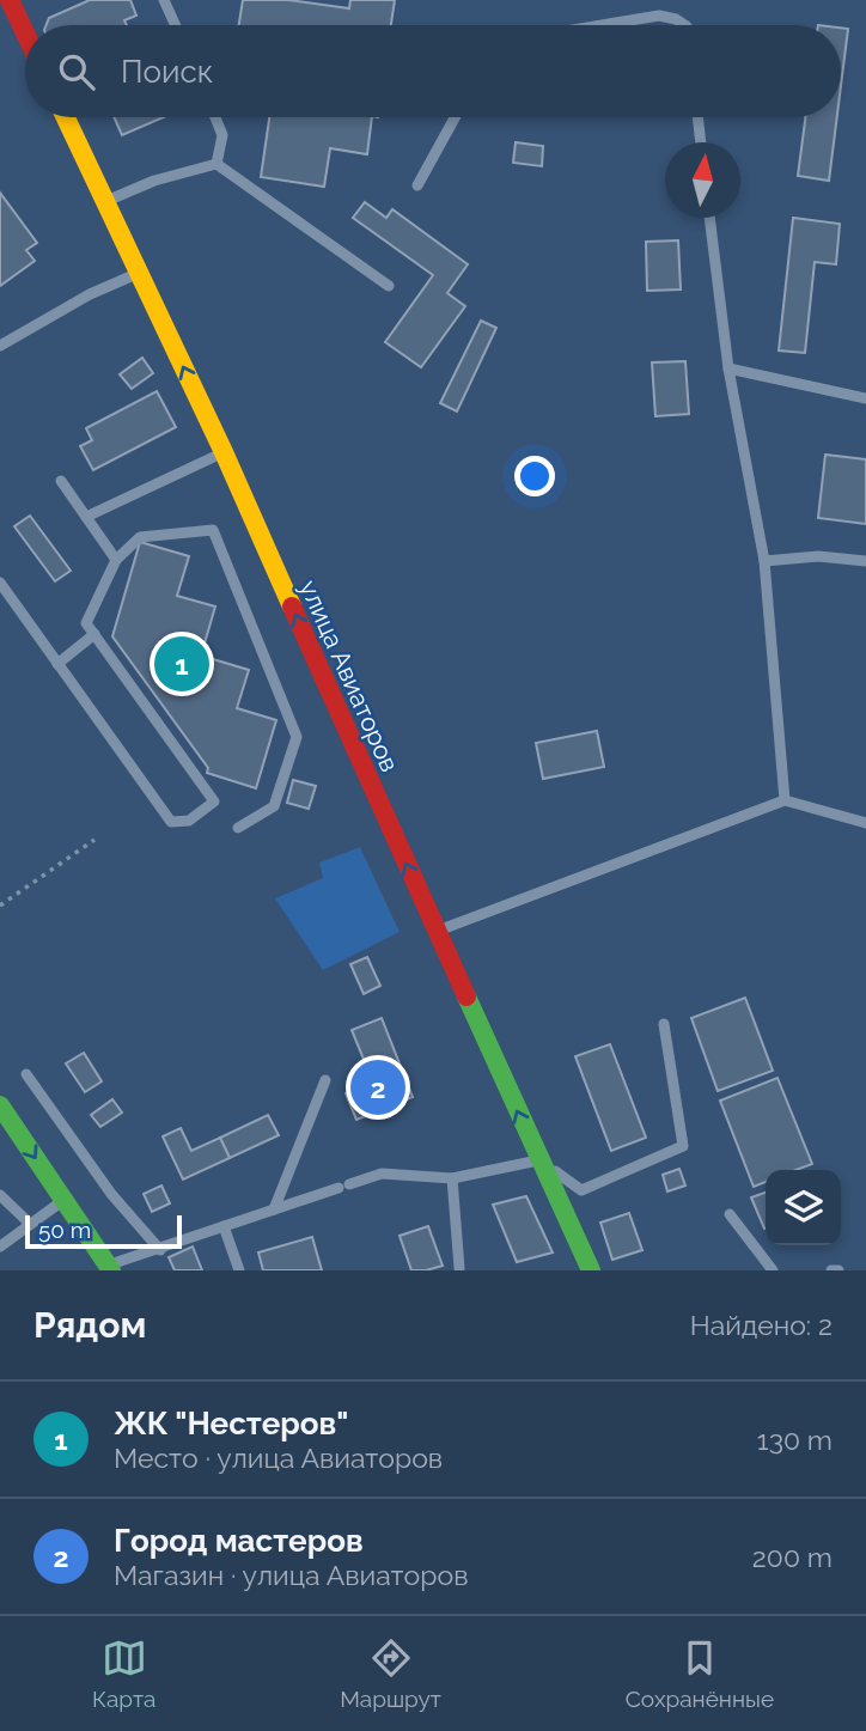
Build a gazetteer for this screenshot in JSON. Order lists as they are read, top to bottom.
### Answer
{
  "streets": {
    "main road": ["улица Авиаторов"]
  },
  "one_way": ["улица Авиаторов"],
  "scale_bar": "50 m",
  "north": "top",
  "page": {
    "search": "Поиск",
    "pins": ["1", "2"],
    "scale": "50 m",
    "heading": ["Рядом", "Найдено: 2"],
    "list": [
      {
        "mark": "1",
        "name": "ЖК \"Нестеров\"",
        "note": "Место · улица Авиаторов",
        "value": "130 m"
      },
      {
        "mark": "2",
        "name": "Город мастеров",
        "note": "Магазин · улица Авиаторов",
        "value": "200 m"
      }
    ],
    "nav": ["Карта", "Маршрут", "Сохранённые"]
  }
}
